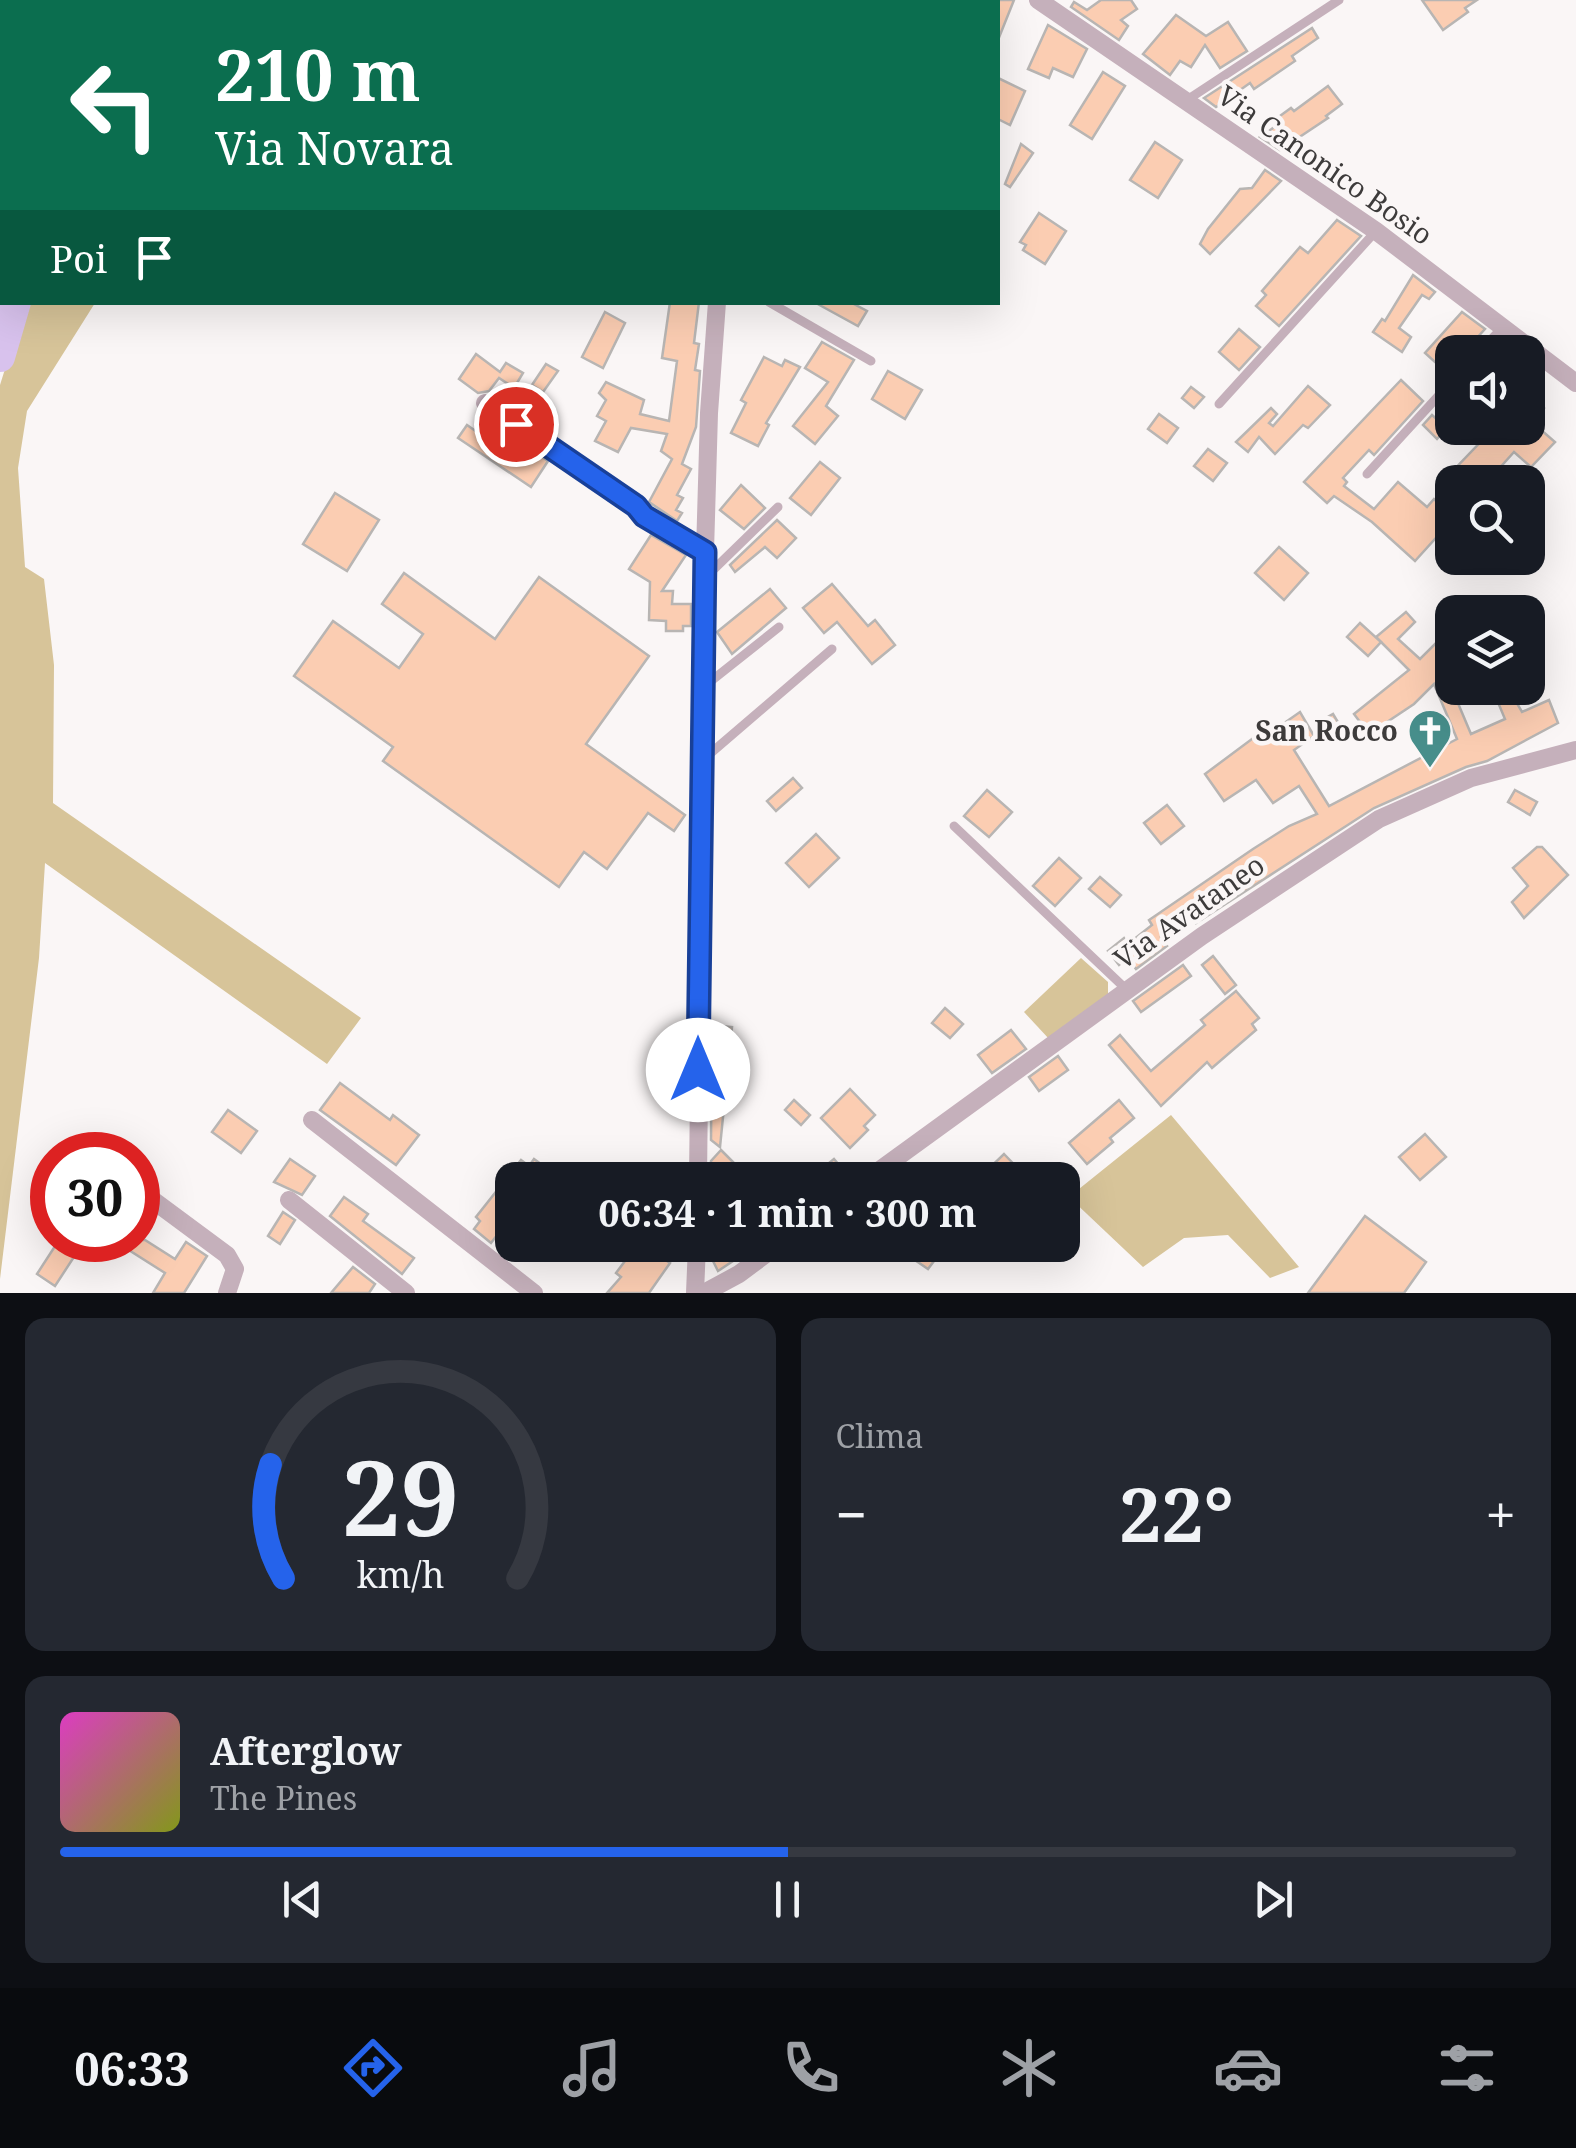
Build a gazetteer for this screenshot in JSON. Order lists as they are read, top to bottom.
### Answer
{
  "streets": {
    "street": ["Via Canonico Bosio", "Via Avataneo"]
  },
  "places": {
    "church": ["San Rocco"]
  },
  "page": {
    "turn": ["210 m", "Via Novara"],
    "then": "Poi",
    "limit": "30",
    "trip": "06:34 · 1 min · 300 m",
    "tile": "Clima",
    "heat": ["−", "22°", "+"],
    "song": ["Afterglow", "The Pines"],
    "tabs": "06:33",
    "gauge": ["29", "km/h"]
  }
}
